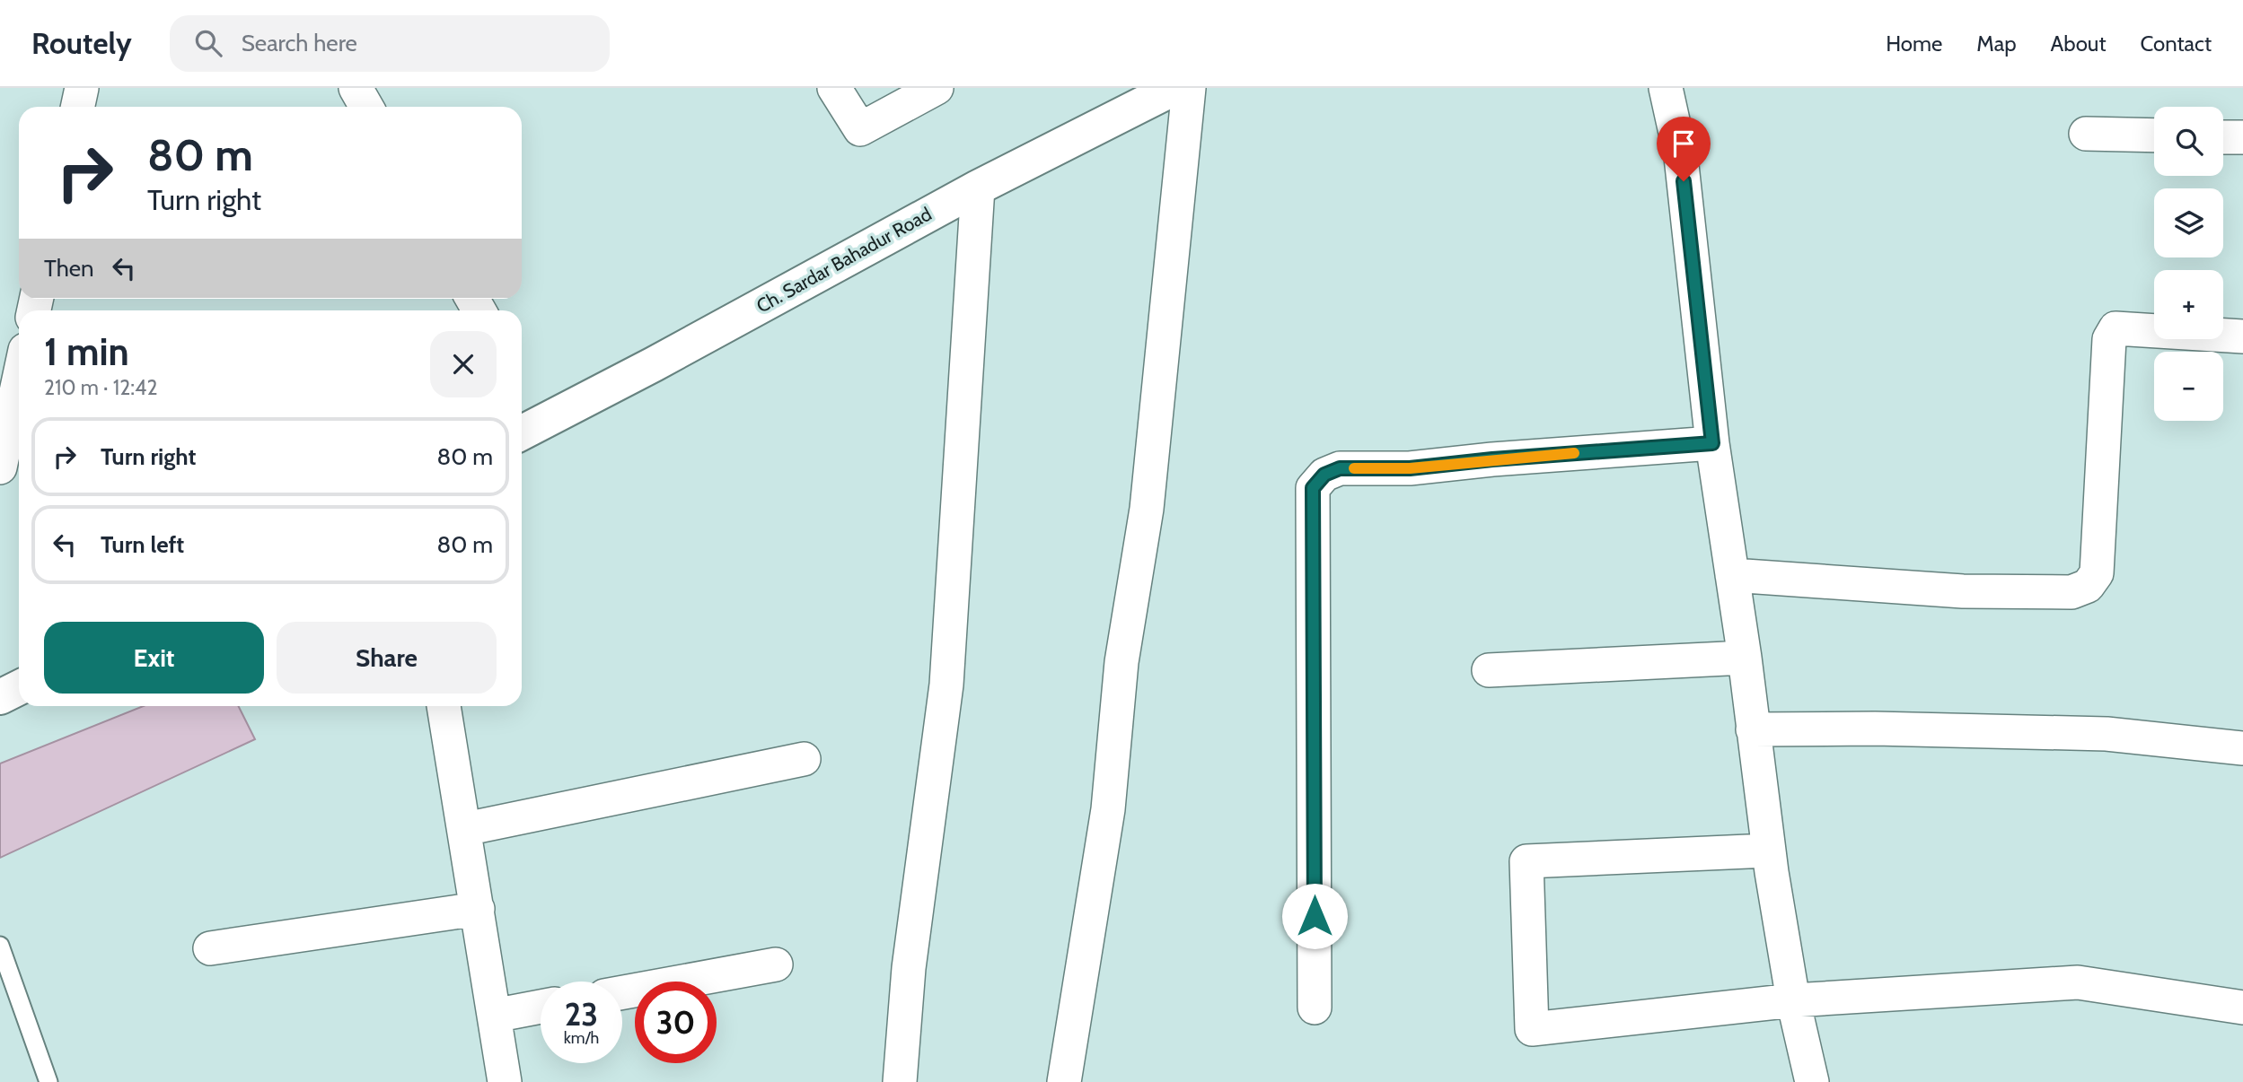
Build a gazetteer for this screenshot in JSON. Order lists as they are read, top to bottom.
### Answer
{
  "streets": {
    "main road": ["Ch. Sardar Bahadur Road"]
  },
  "page": {
    "header": "Routely",
    "search": "Search here",
    "nav": [
      "Home",
      "Map",
      "About",
      "Contact"
    ],
    "map_buttons": ["+", "−"],
    "turn": ["80 m", "Turn right"],
    "then": "Then",
    "heading": ["1 min", "210 m · 12:42"],
    "list": [
      {
        "name": "Turn right",
        "value": "80 m"
      },
      {
        "name": "Turn left",
        "value": "80 m"
      }
    ],
    "buttons": ["Exit", "Share"],
    "speed": "23 km/h",
    "limit": "30"
  }
}
